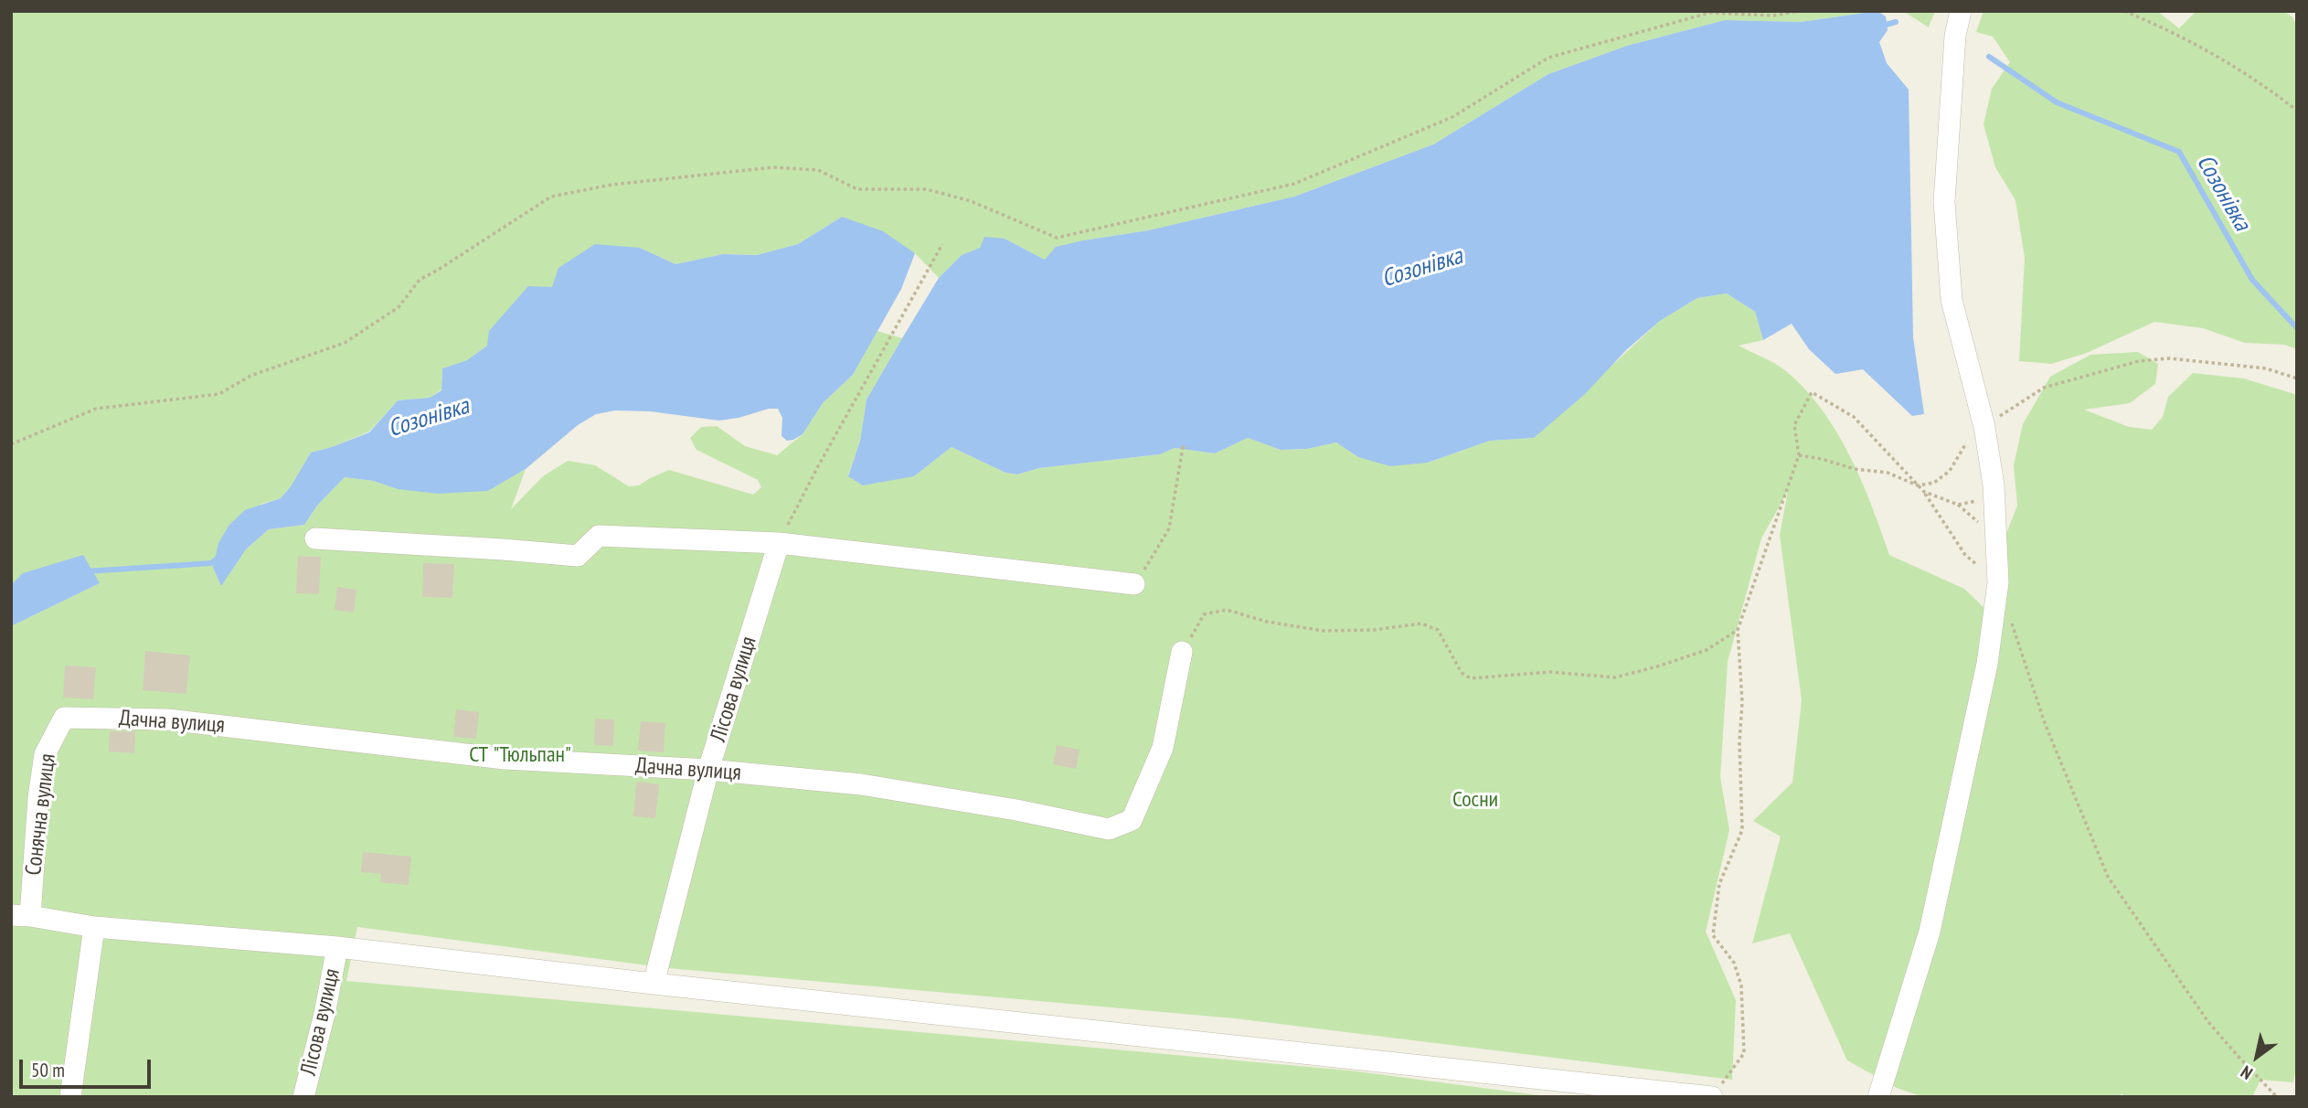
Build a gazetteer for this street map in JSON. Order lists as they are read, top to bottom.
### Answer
{
  "streets": {
    "street": ["Лісова вулиця", "Дачна вулиця", "Сонячна вулиця"]
  },
  "crossings": [
    ["Лісова вулиця", "Дачна вулиця"],
    ["Дачна вулиця", "Сонячна вулиця"]
  ],
  "water": ["Созонівка"],
  "parks": ["СТ \"Тюльпан\"", "Сосни"],
  "scale_bar": "50 m",
  "north": "bottom left"
}
